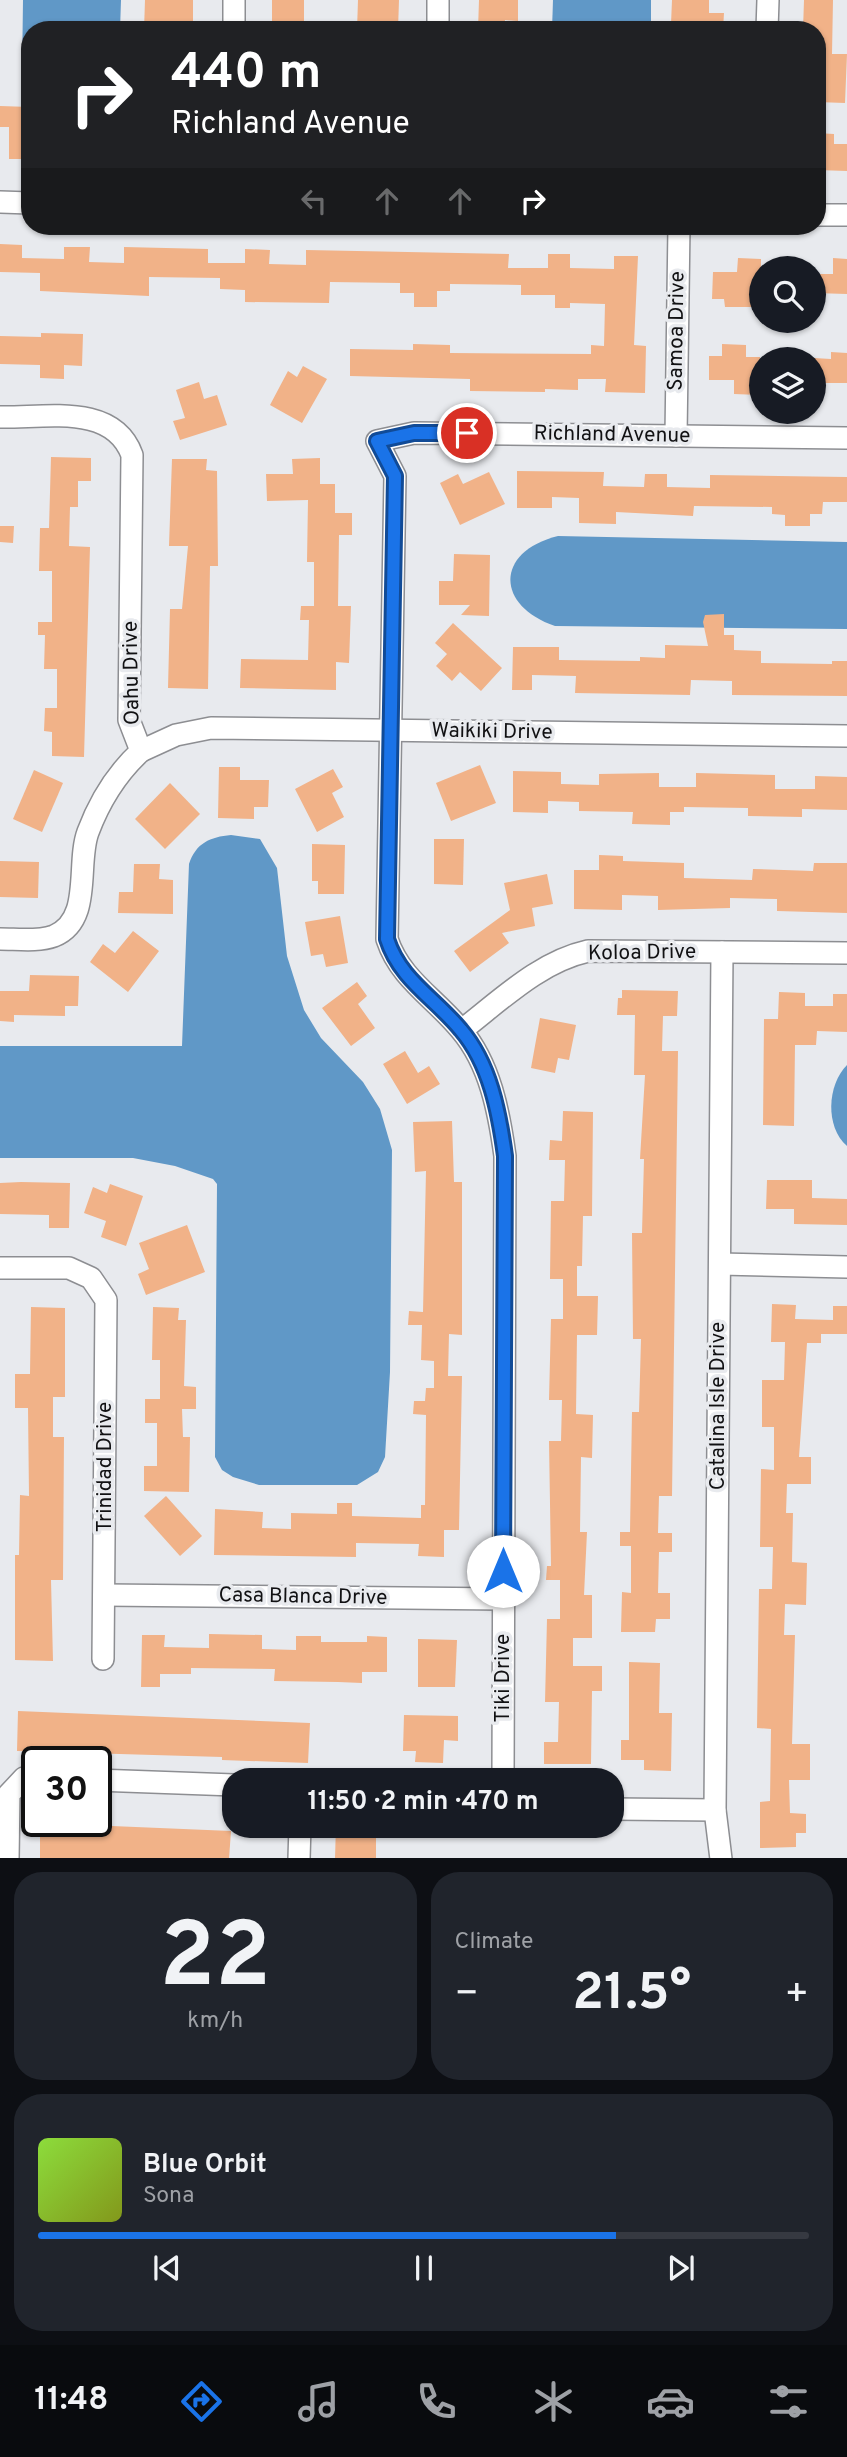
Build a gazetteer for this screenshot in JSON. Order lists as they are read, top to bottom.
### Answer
{
  "streets": {
    "street": [
      "Samoa Drive",
      "Richland Avenue",
      "Oahu Drive",
      "Waikiki Drive",
      "Koloa Drive",
      "Catalina Isle Drive",
      "Trinidad Drive",
      "Casa Blanca Drive",
      "Tiki Drive"
    ]
  },
  "crossings": [
    ["Samoa Drive", "Richland Avenue"],
    ["Richland Avenue", "Tiki Drive"],
    ["Oahu Drive", "Waikiki Drive"],
    ["Waikiki Drive", "Tiki Drive"],
    ["Koloa Drive", "Catalina Isle Drive"],
    ["Koloa Drive", "Tiki Drive"],
    ["Trinidad Drive", "Casa Blanca Drive"],
    ["Casa Blanca Drive", "Tiki Drive"]
  ],
  "page": {
    "turn": ["440 m", "Richland Avenue"],
    "limit": "30",
    "trip": "11:50 · 2 min · 470 m",
    "tile": [
      ["22", "km/h"],
      "Climate"
    ],
    "heat": ["−", "21.5°", "+"],
    "song": ["Blue Orbit", "Sona"],
    "tabs": "11:48"
  }
}
